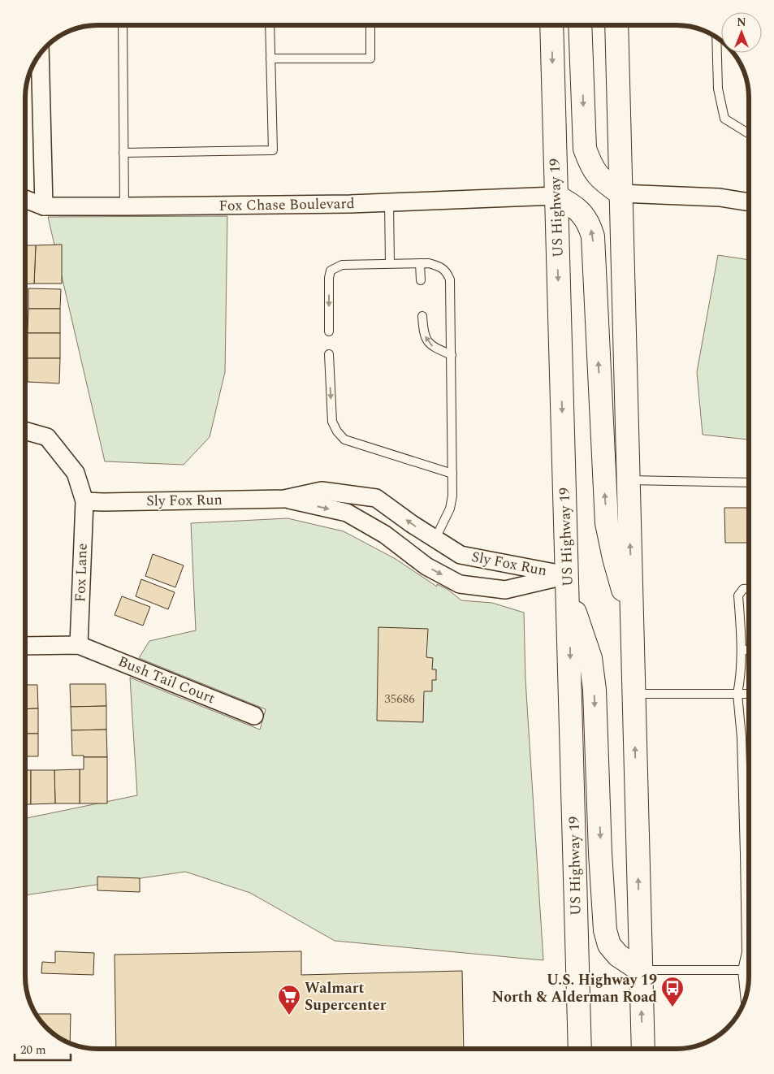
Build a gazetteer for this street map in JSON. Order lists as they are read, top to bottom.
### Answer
{
  "streets": {
    "highway": ["US Highway 19"],
    "street": [
      "Fox Chase Boulevard",
      "Sly Fox Run",
      "Fox Lane",
      "Bush Tail Court"
    ]
  },
  "crossings": [
    ["Fox Chase Boulevard", "US Highway 19"],
    ["US Highway 19", "Sly Fox Run"],
    ["Sly Fox Run", "Fox Lane"],
    ["Fox Lane", "Bush Tail Court"]
  ],
  "places": {
    "bus stop": ["U.S. Highway 19 North & Alderman Road"],
    "supermarket": ["Walmart Supercenter"]
  },
  "house_numbers": ["35686"],
  "scale_bar": "20 m",
  "north": "top"
}
